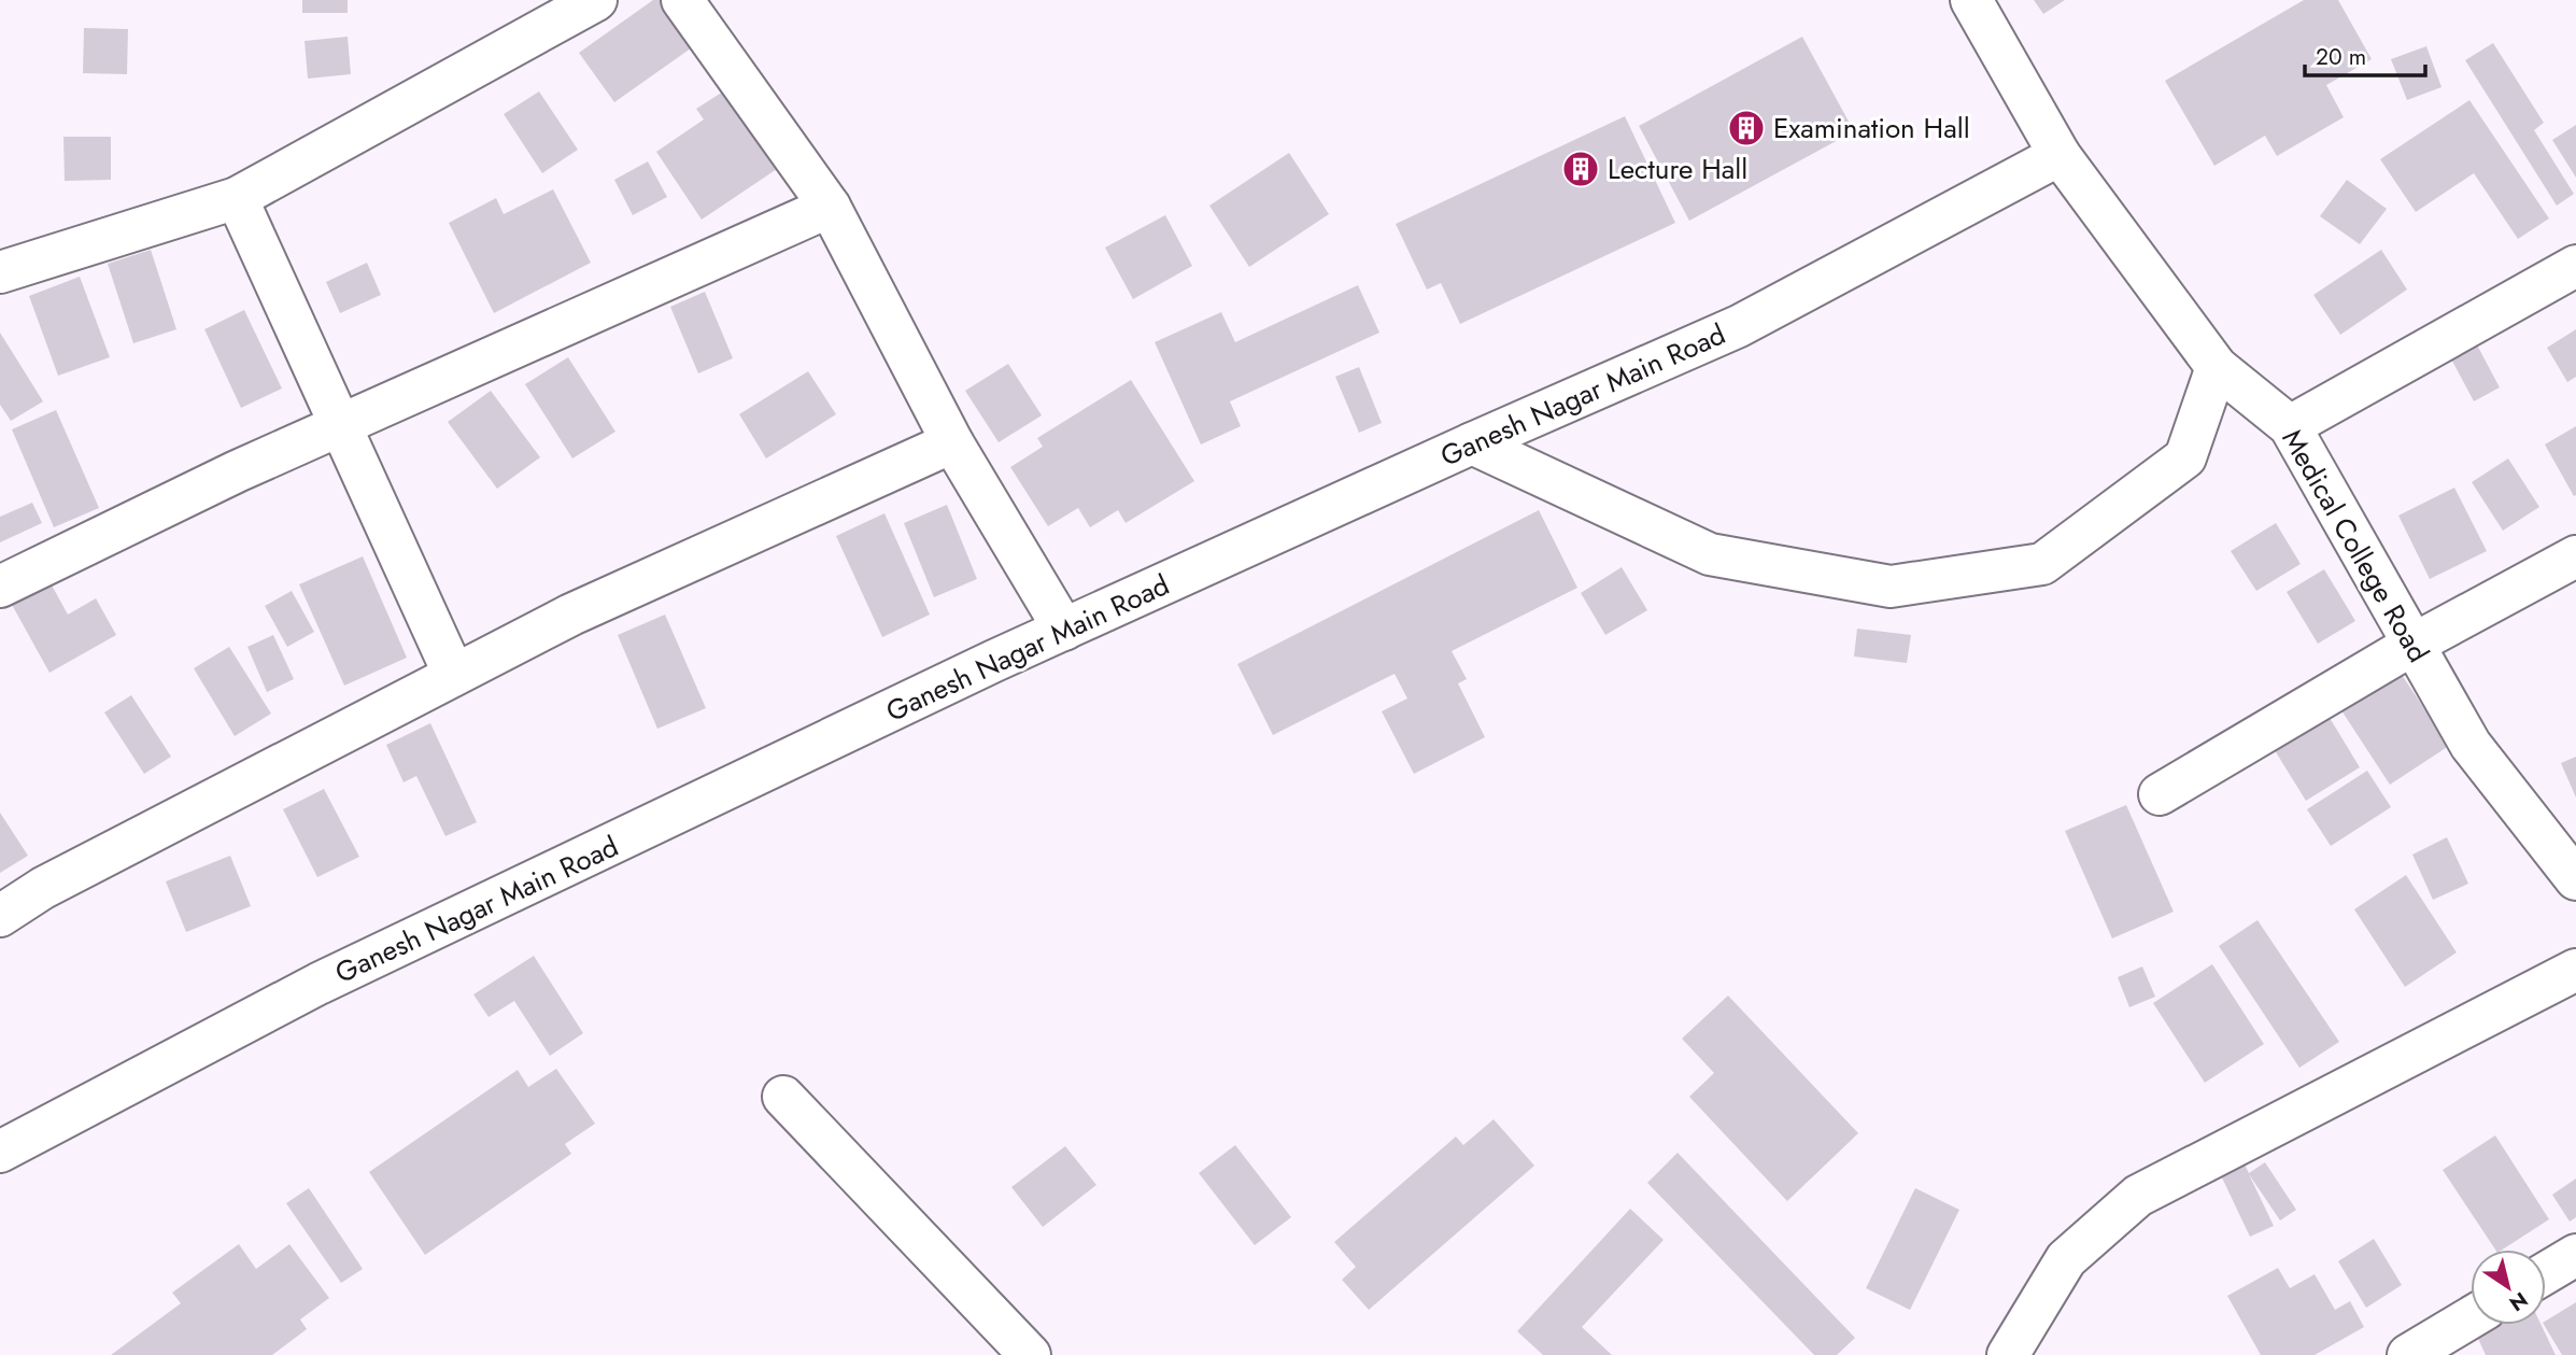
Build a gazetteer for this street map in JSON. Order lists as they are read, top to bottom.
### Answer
{
  "streets": {
    "street": ["Ganesh Nagar Main Road", "Medical College Road"]
  },
  "crossings": [
    ["Ganesh Nagar Main Road", "Medical College Road"]
  ],
  "places": {
    "building": ["Examination Hall", "Lecture Hall"]
  },
  "scale_bar": "20 m",
  "north": "bottom right"
}
